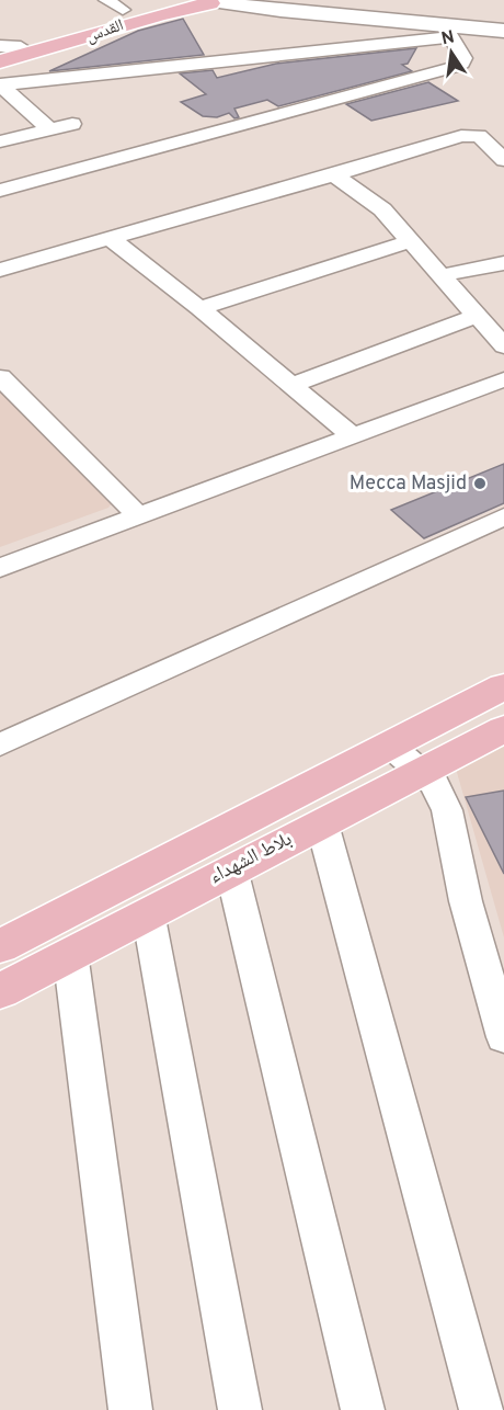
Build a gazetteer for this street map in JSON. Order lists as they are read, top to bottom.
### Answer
{
  "streets": {
    "main road": ["القدس", "بلاط الشهداء"]
  },
  "places": ["Mecca Masjid"],
  "north": "top"
}
